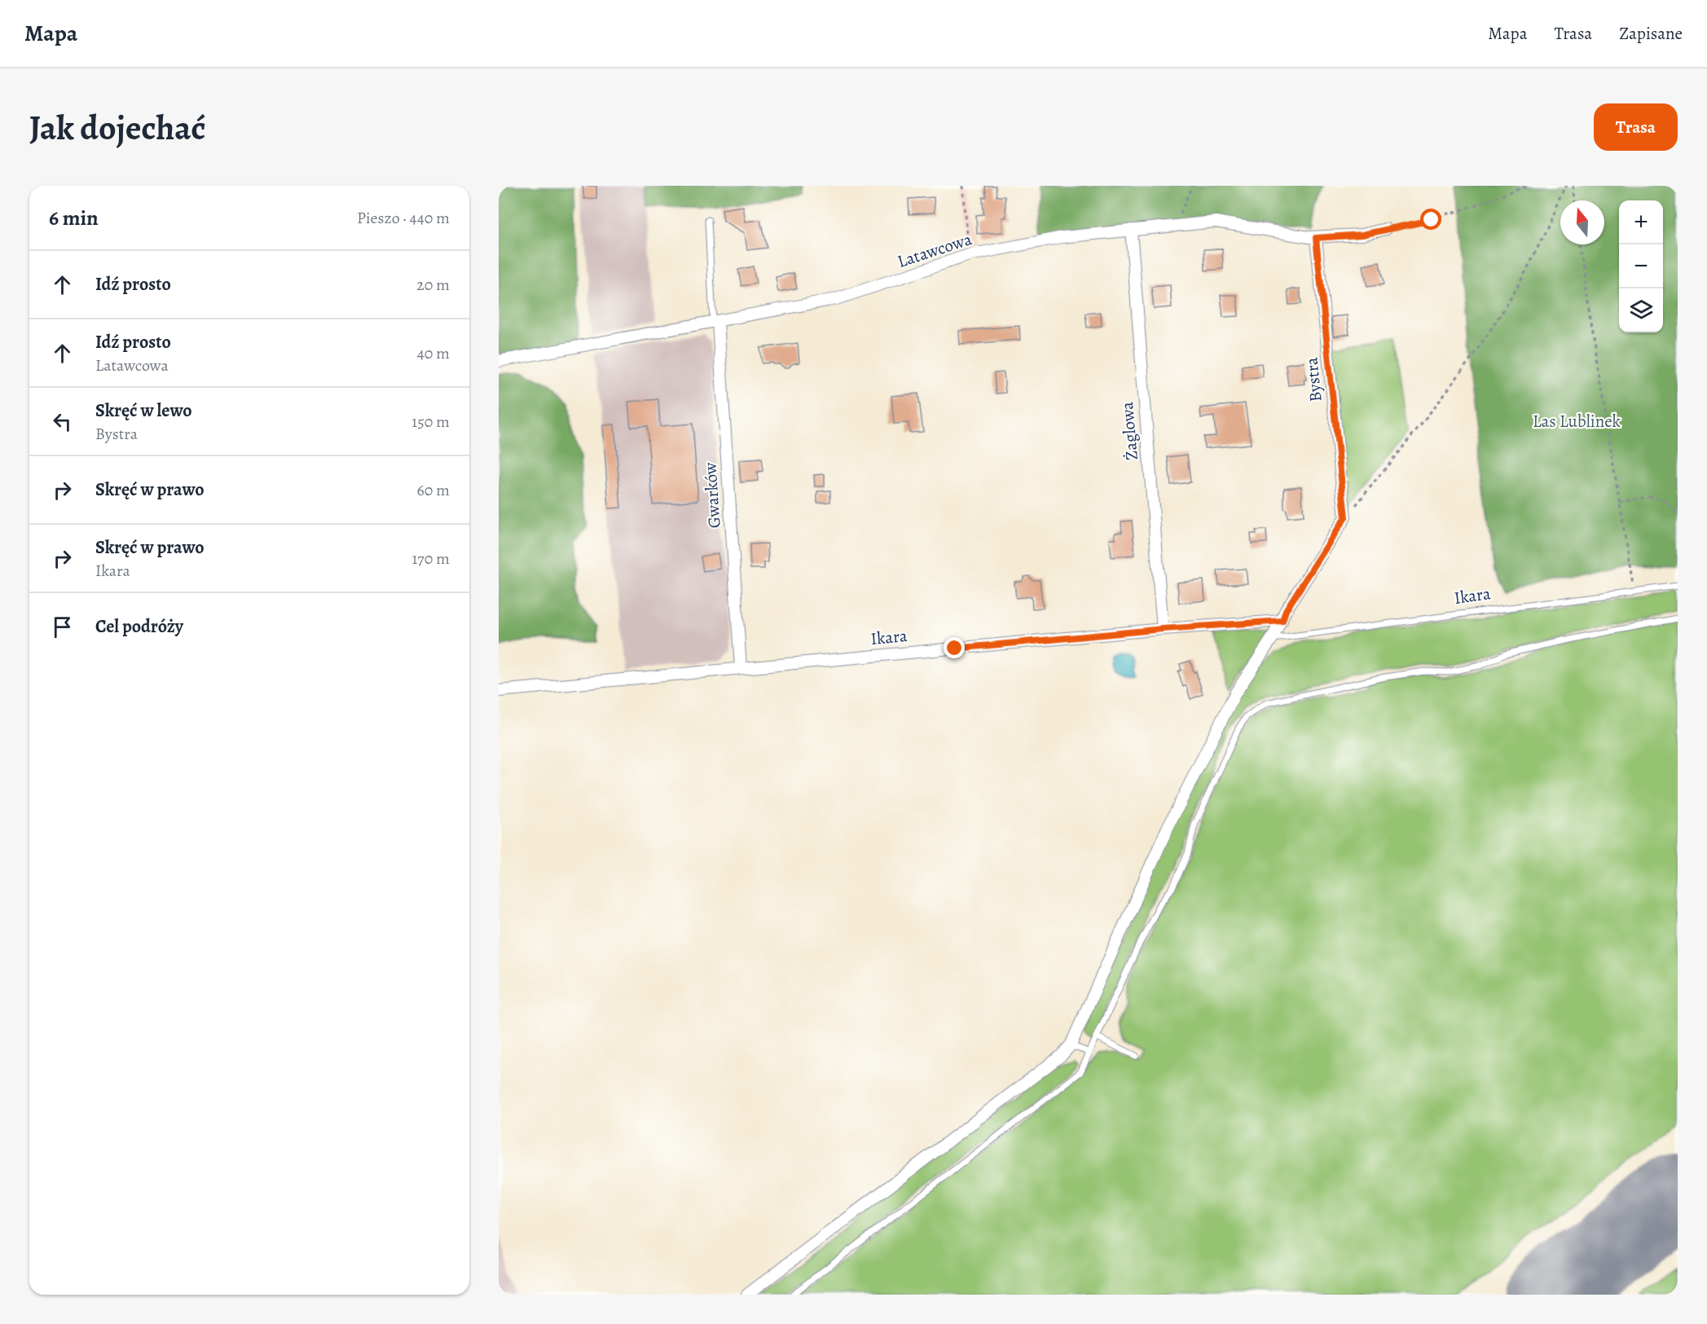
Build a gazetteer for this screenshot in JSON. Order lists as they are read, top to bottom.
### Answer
{
  "streets": {
    "street": [
      "Latawcowa",
      "Bystra",
      "Żaglowa",
      "Gwarków",
      "Ikara"
    ]
  },
  "crossings": [
    ["Latawcowa", "Bystra"],
    ["Latawcowa", "Żaglowa"],
    ["Latawcowa", "Gwarków"],
    ["Żaglowa", "Ikara"],
    ["Gwarków", "Ikara"]
  ],
  "parks": ["Las Lublinek"],
  "north": "top",
  "page": {
    "header": "Mapa",
    "nav": ["Mapa", "Trasa", "Zapisane"],
    "buttons": "Trasa",
    "title": "Jak dojechać",
    "heading": ["6 min", "Pieszo · 440 m"],
    "map_buttons": ["+", "−"],
    "list": [
      ["Idź prosto", "20 m"],
      ["Idź prosto", "Latawcowa", "40 m"],
      ["Skręć w lewo", "Bystra", "150 m"],
      ["Skręć w prawo", "60 m"],
      ["Skręć w prawo", "Ikara", "170 m"],
      "Cel podróży"
    ]
  }
}
